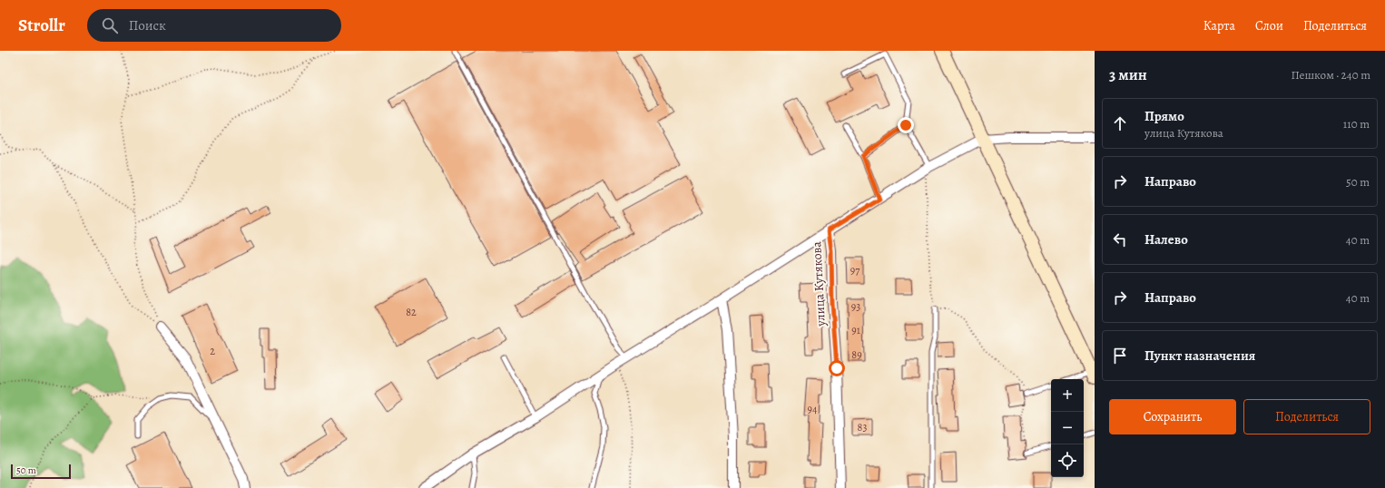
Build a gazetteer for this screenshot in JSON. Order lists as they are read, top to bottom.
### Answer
{
  "streets": {
    "street": ["улица Кутякова"]
  },
  "house_numbers": [
    "97",
    "93",
    "82",
    "91",
    "2",
    "89",
    "94",
    "83"
  ],
  "scale_bar": "50 m",
  "page": {
    "header": "Strollr",
    "search": "Поиск",
    "nav": ["Карта", "Слои", "Поделиться"],
    "heading": ["3 мин", "Пешком · 240 m"],
    "list": [
      ["Прямо", "улица Кутякова", "110 m"],
      ["Направо", "50 m"],
      ["Налево", "40 m"],
      ["Направо", "40 m"],
      "Пункт назначения"
    ],
    "map_buttons": ["+", "−"],
    "buttons": ["Сохранить", "Поделиться"],
    "scale": "50 m"
  }
}
